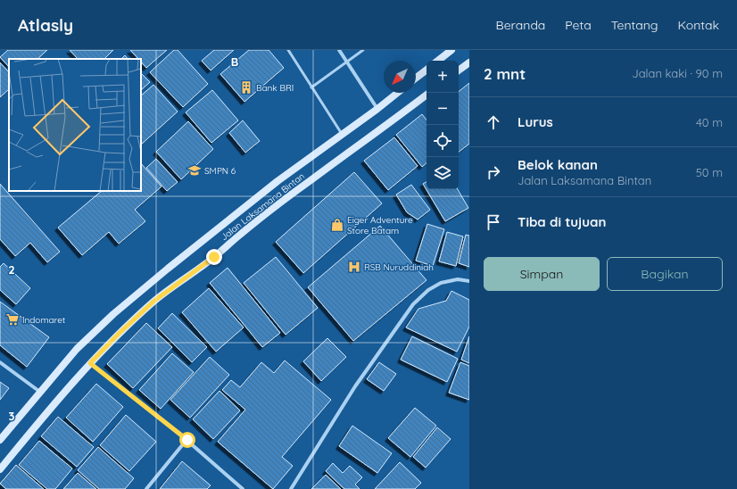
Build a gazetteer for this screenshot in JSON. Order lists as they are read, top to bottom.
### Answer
{
  "streets": {
    "main road": ["Jalan Laksamana Bintan"]
  },
  "places": {
    "building": ["Bank BRI"],
    "school or university": ["SMPN 6"],
    "shop": ["Eiger Adventure Store Batam"],
    "hospital": ["RSB Nuruddiniah"],
    "supermarket": ["Indomaret"]
  },
  "north": "bottom left",
  "page": {
    "header": "Atlasly",
    "nav": [
      "Beranda",
      "Peta",
      "Tentang",
      "Kontak"
    ],
    "heading": ["2 mnt", "Jalan kaki · 90 m"],
    "map_buttons": ["+", "−"],
    "list": [
      ["Lurus", "40 m"],
      ["Belok kanan", "Jalan Laksamana Bintan", "50 m"],
      "Tiba di tujuan"
    ],
    "buttons": ["Simpan", "Bagikan"]
  },
  "grid": {
    "columns": ["B"],
    "rows": ["2", "3"]
  }
}
